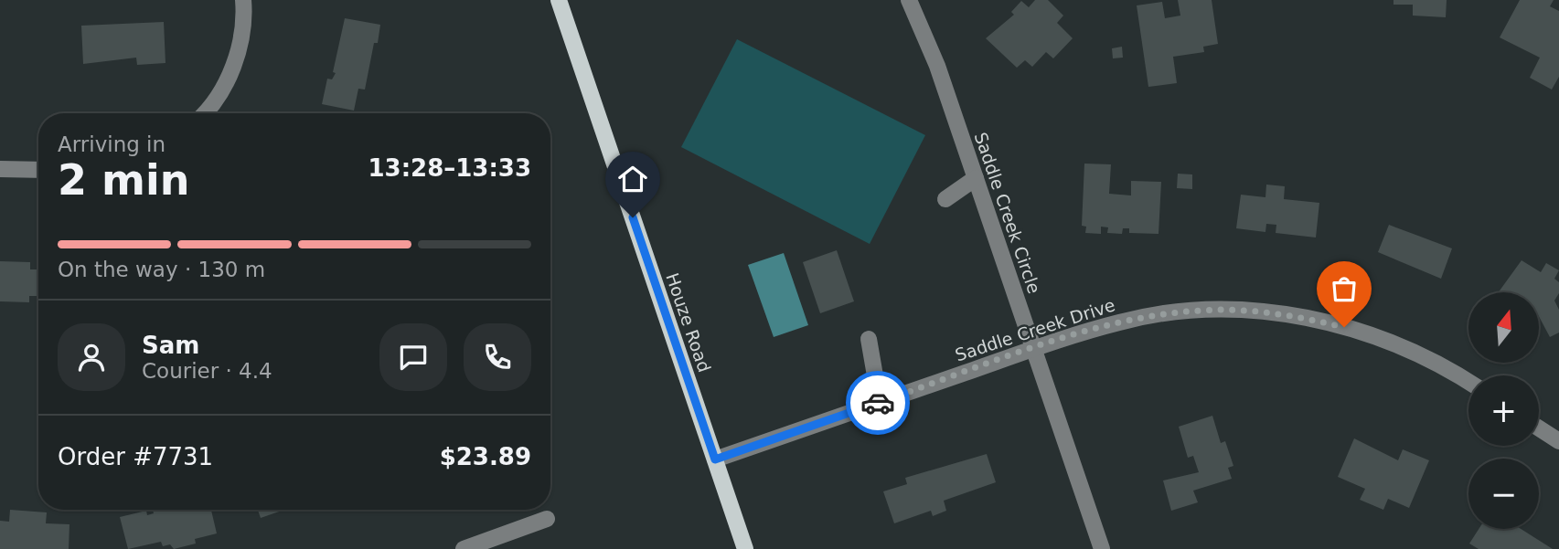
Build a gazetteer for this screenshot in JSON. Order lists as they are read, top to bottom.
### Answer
{
  "streets": {
    "main road": ["Houze Road"],
    "street": ["Saddle Creek Circle", "Saddle Creek Drive"]
  },
  "crossings": [
    ["Saddle Creek Circle", "Saddle Creek Drive"],
    ["Houze Road", "Saddle Creek Drive"]
  ],
  "north": "top",
  "page": {
    "heading": ["2 min", "Arriving in", "13:28–13:33"],
    "panel": [
      "Sam",
      "Courier · 4.4",
      "Order #7731",
      "$23.89"
    ],
    "bar": "On the way · 130 m",
    "map_buttons": ["+", "−"]
  }
}
